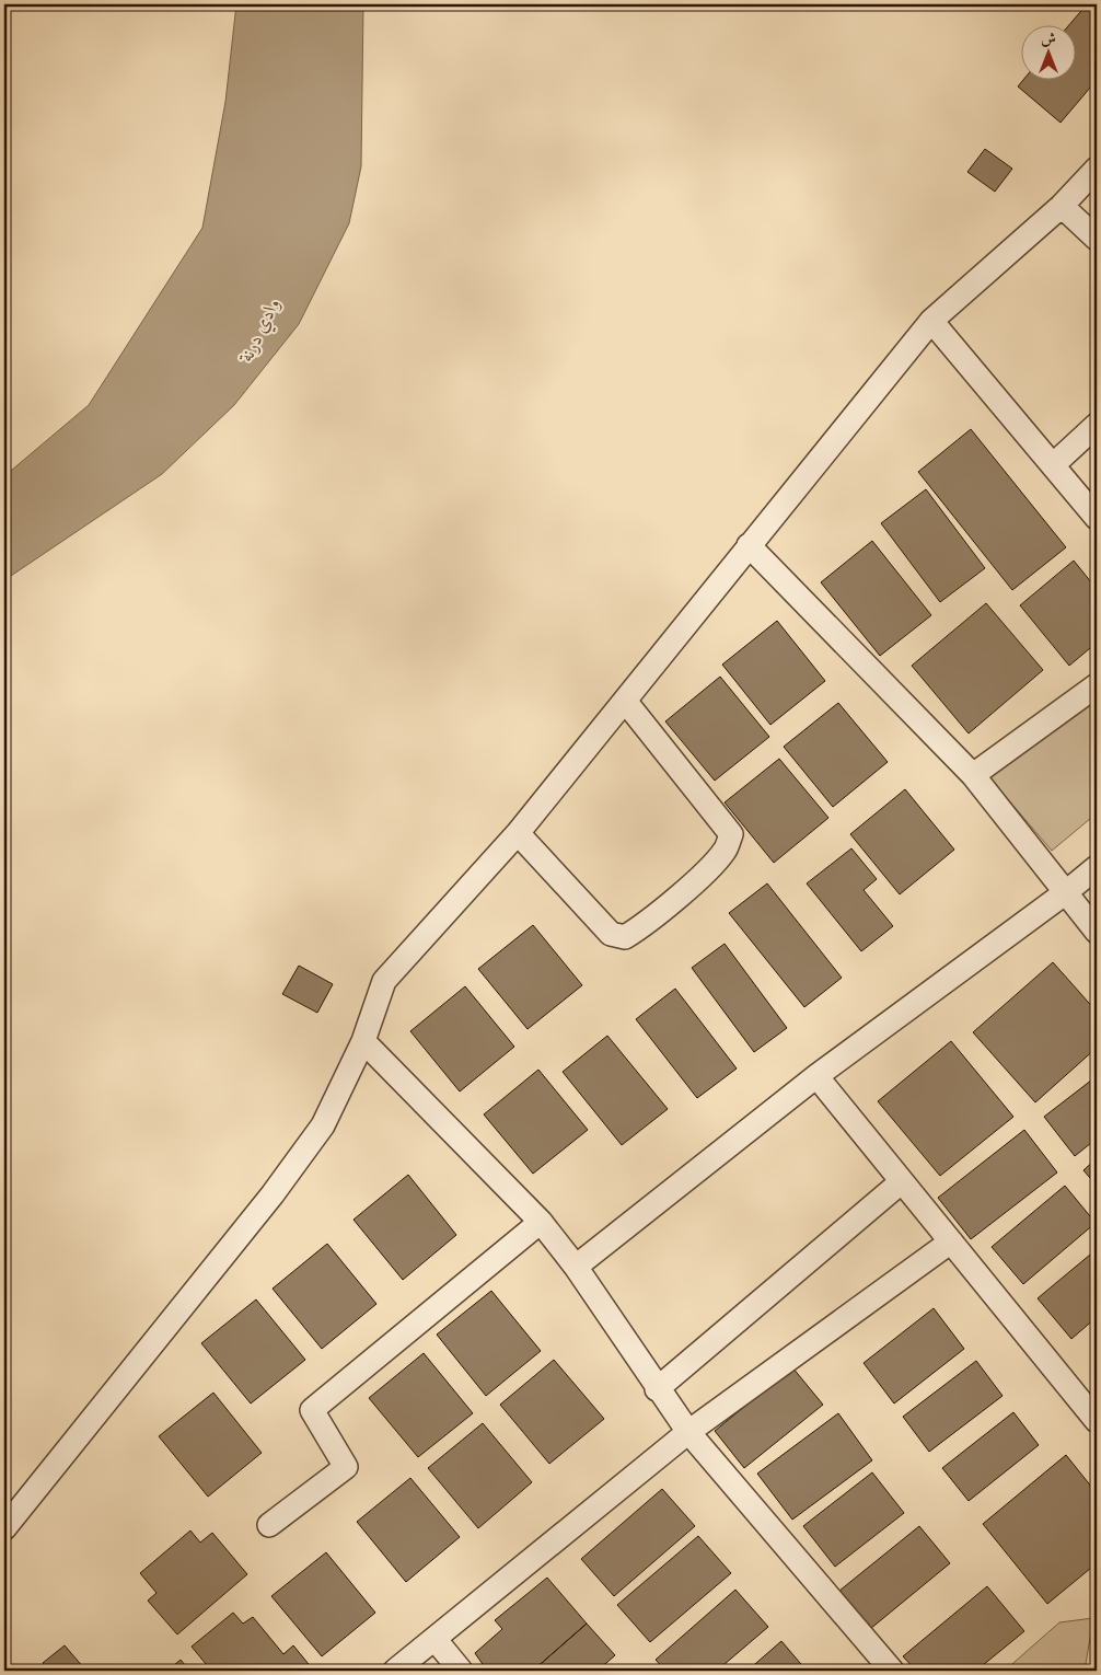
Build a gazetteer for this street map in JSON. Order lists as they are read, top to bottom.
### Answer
{
  "water": ["وادي درنة"],
  "north": "top"
}
